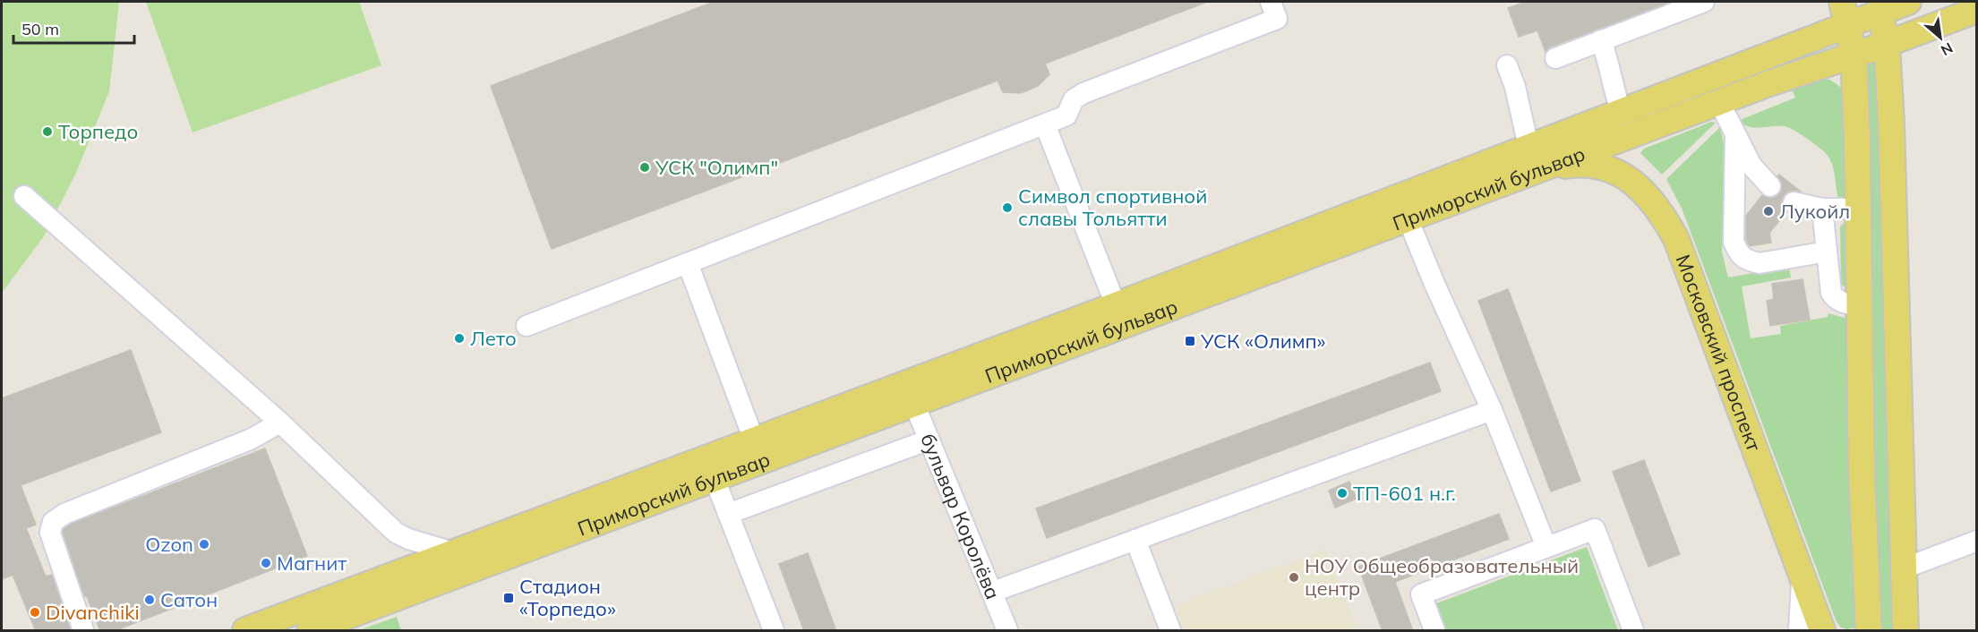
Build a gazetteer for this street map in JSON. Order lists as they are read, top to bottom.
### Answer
{
  "streets": {
    "main road": ["Приморский бульвар", "Московский проспект"],
    "street": ["бульвар Королёва"]
  },
  "crossings": [
    ["Приморский бульвар", "Московский проспект"],
    ["Приморский бульвар", "бульвар Королёва"]
  ],
  "places": {
    "other": [
      "Торпедо",
      "УСК \"Олимп\"",
      "Символ спортивной славы Тольятти",
      "Лукойл",
      "Лето",
      "ТП-601 н.г.",
      "Ozon",
      "Магнит",
      "НОУ Общеобразовательный центр",
      "Сатон",
      "Divanchiki"
    ],
    "transit": ["УСК «Олимп»", "Стадион «Торпедо»"]
  },
  "scale_bar": "50 m",
  "north": "bottom right"
}
